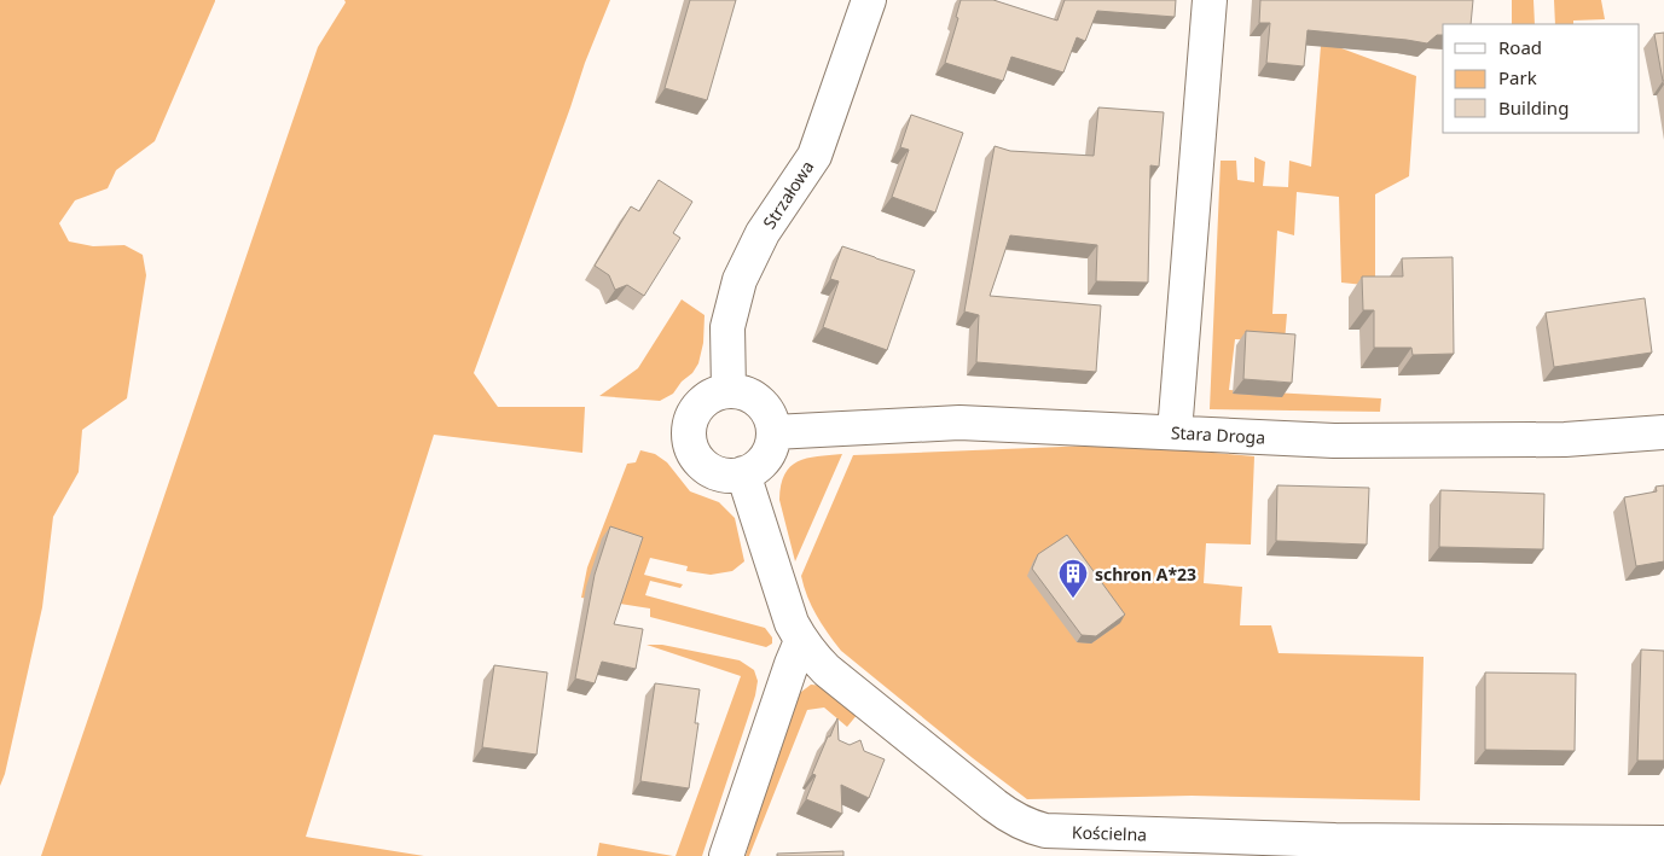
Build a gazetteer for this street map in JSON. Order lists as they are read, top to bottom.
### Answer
{
  "streets": {
    "street": ["Strzałowa", "Stara Droga", "Kościelna"]
  },
  "crossings": [
    ["Strzałowa", "Stara Droga"],
    ["Strzałowa", "Kościelna"],
    ["Stara Droga", "Kościelna"]
  ],
  "places": {
    "building": ["schron A*23"]
  },
  "legend": ["Road", "Park", "Building"]
}
